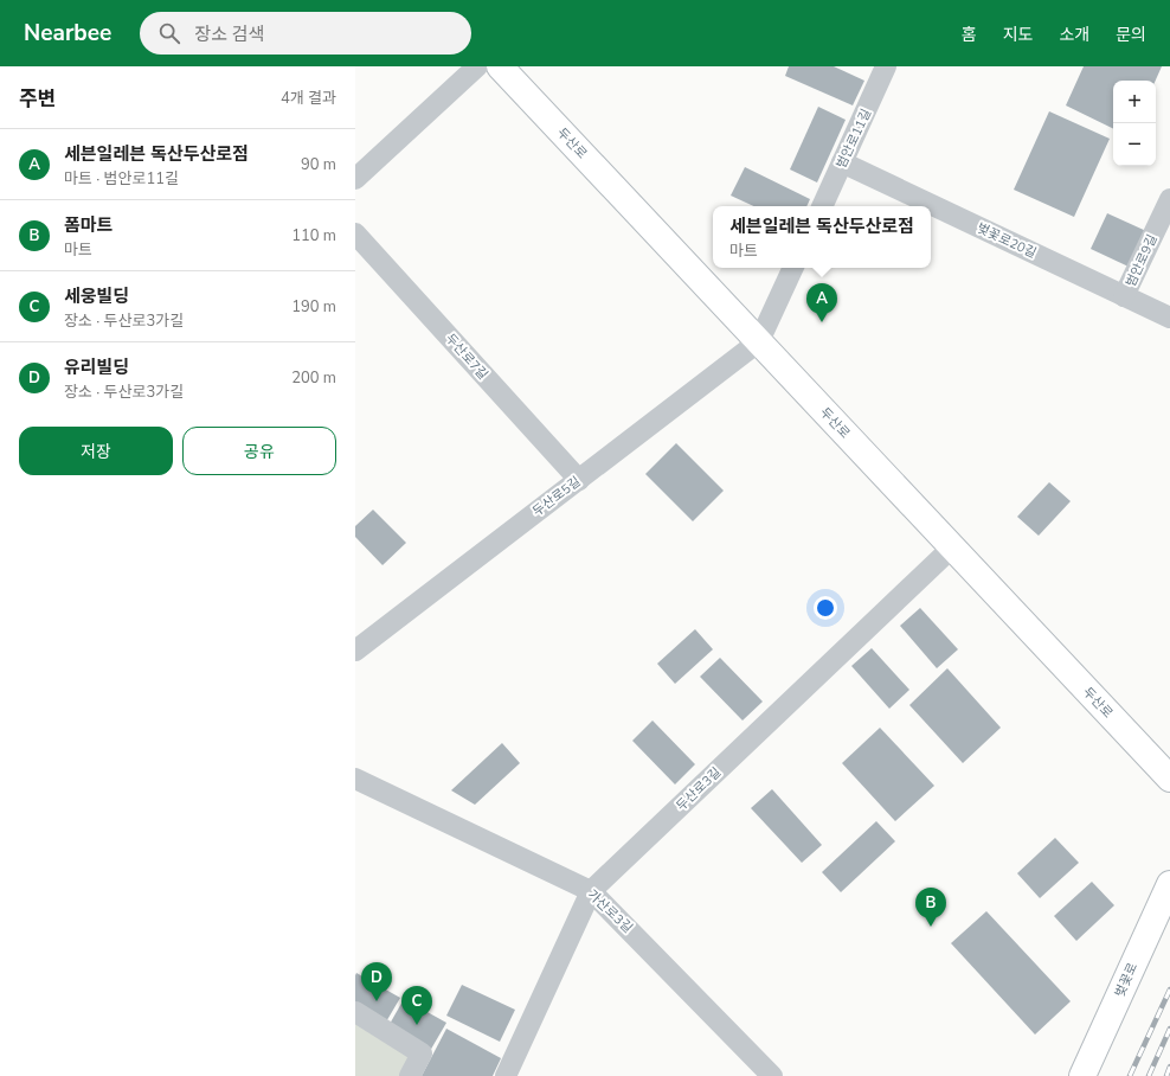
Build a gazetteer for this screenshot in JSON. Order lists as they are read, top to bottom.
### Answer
{
  "streets": {
    "street": [
      "범안로11길",
      "두산로",
      "벚꽃로20길",
      "범안로9길",
      "두산로7길",
      "두산로5길",
      "두산로3길",
      "가산로3길",
      "벚꽃로"
    ]
  },
  "crossings": [
    ["범안로11길", "벚꽃로20길"],
    ["두산로", "두산로5길"],
    ["두산로", "두산로3길"],
    ["벚꽃로20길", "범안로9길"],
    ["두산로7길", "두산로5길"],
    ["두산로3길", "가산로3길"]
  ],
  "page": {
    "header": "Nearbee",
    "search": "장소 검색",
    "nav": [
      "홈",
      "지도",
      "소개",
      "문의"
    ],
    "heading": ["주변", "4개 결과"],
    "map_buttons": ["+", "−"],
    "list": [
      {
        "mark": "A",
        "name": "세븐일레븐 독산두산로점",
        "note": "마트 · 범안로11길",
        "value": "90 m"
      },
      {
        "mark": "B",
        "name": "폼마트",
        "note": "마트",
        "value": "110 m"
      },
      {
        "mark": "C",
        "name": "세웅빌딩",
        "note": "장소 · 두산로3가길",
        "value": "190 m"
      },
      {
        "mark": "D",
        "name": "유리빌딩",
        "note": "장소 · 두산로3가길",
        "value": "200 m"
      }
    ],
    "popup": ["세븐일레븐 독산두산로점", "마트"],
    "pins": [
      "A",
      "B",
      "D",
      "C"
    ],
    "buttons": ["저장", "공유"]
  }
}
